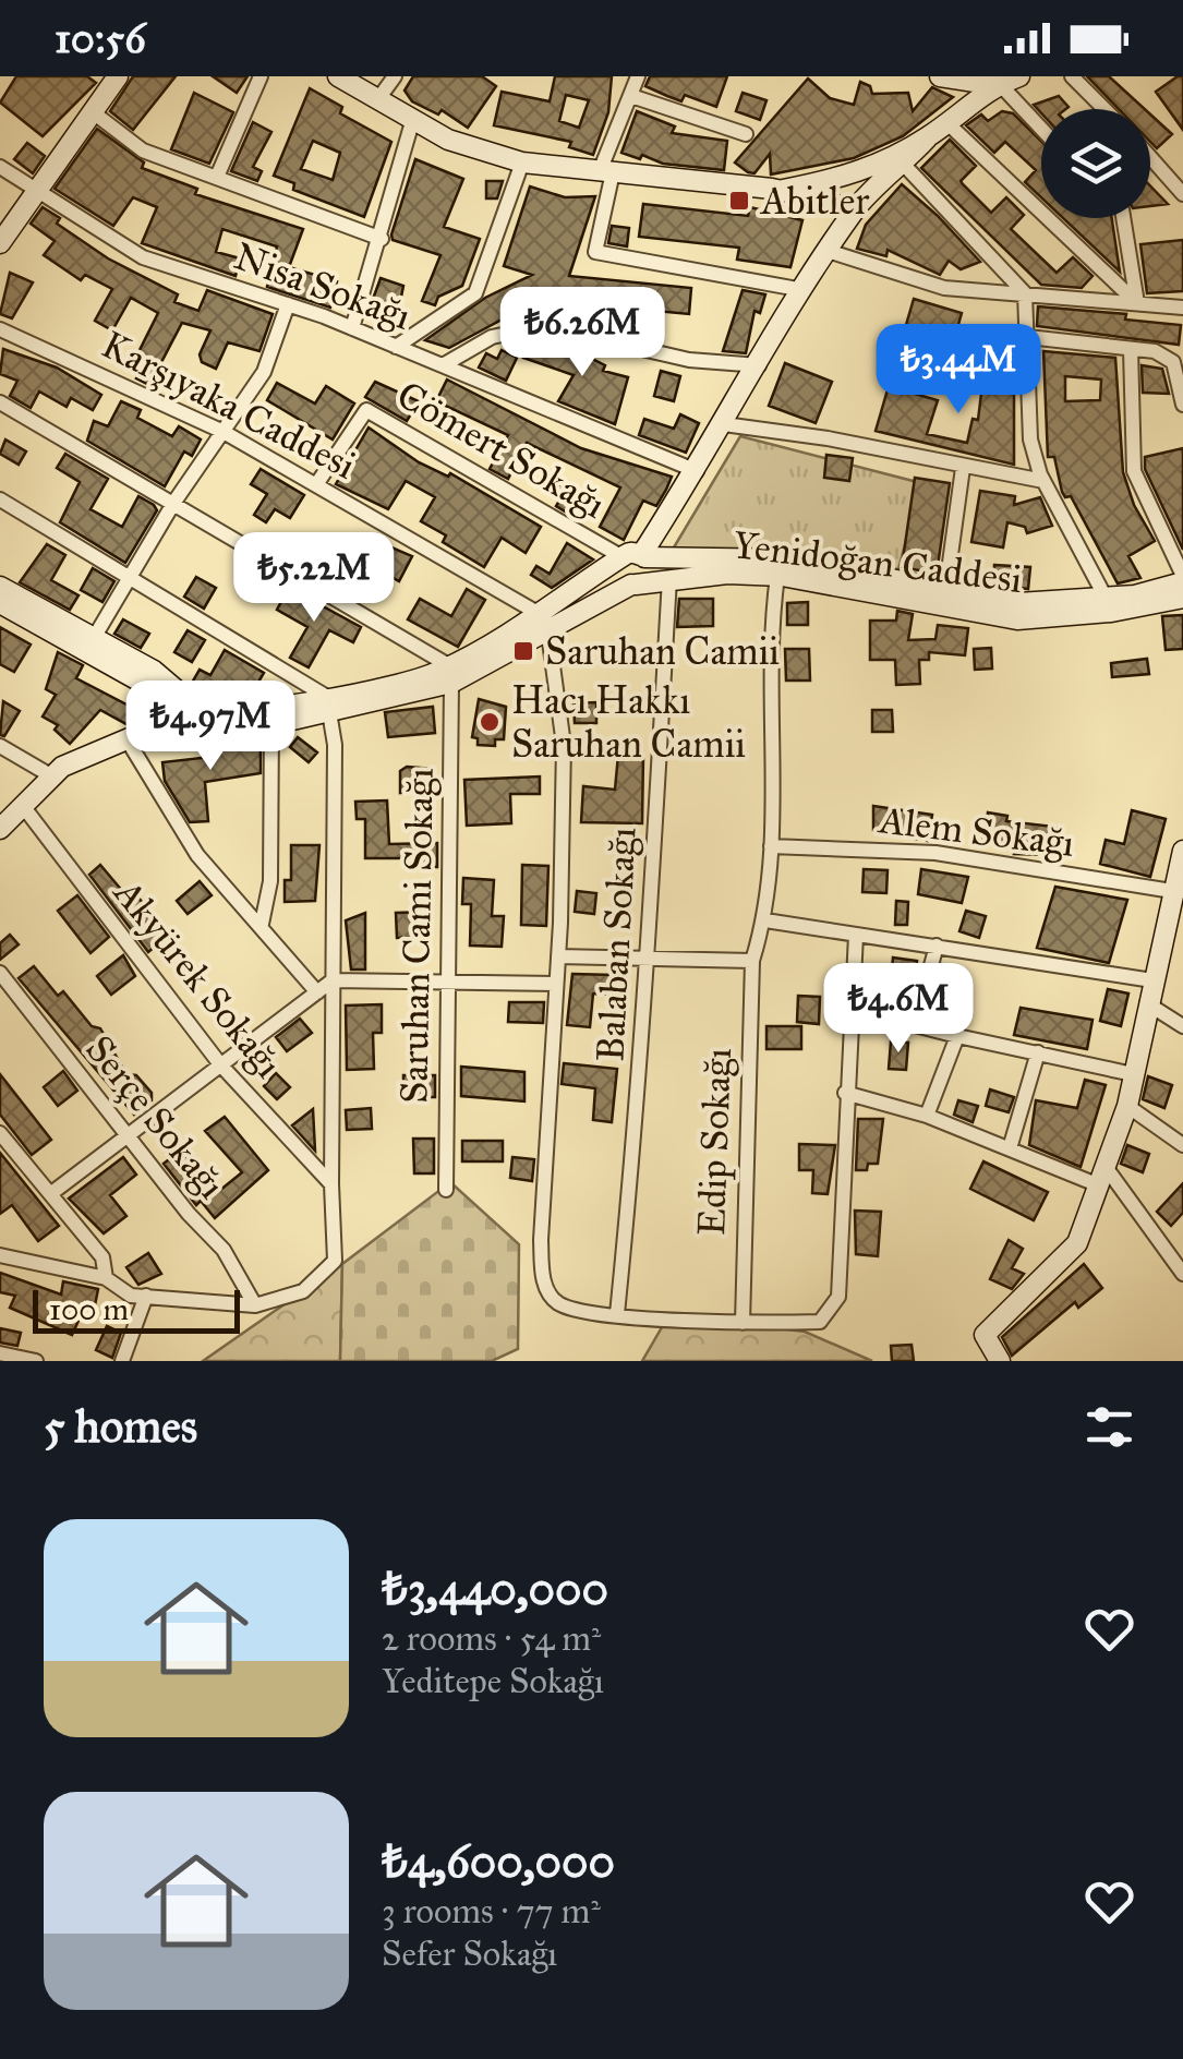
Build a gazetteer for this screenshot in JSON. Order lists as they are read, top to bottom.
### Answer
{
  "streets": {
    "street": [
      "Nisa Sokağı",
      "Karşıyaka Caddesi",
      "Cömert Sokağı",
      "Yenidoğan Caddesi",
      "Alem Sokağı",
      "Saruhan Cami Sokağı",
      "Balaban Sokağı",
      "Akyürek Sokağı",
      "Serçe Sokağı",
      "Edip Sokağı"
    ]
  },
  "crossings": [
    ["Karşıyaka Caddesi", "Cömert Sokağı"],
    ["Karşıyaka Caddesi", "Yenidoğan Caddesi"],
    ["Cömert Sokağı", "Yenidoğan Caddesi"],
    ["Yenidoğan Caddesi", "Balaban Sokağı"],
    ["Yenidoğan Caddesi", "Edip Sokağı"],
    ["Alem Sokağı", "Edip Sokağı"]
  ],
  "places": {
    "transit": ["Abitler", "Saruhan Camii"],
    "other": ["Hacı Hakkı Saruhan Camii"]
  },
  "scale_bar": "100 m",
  "page": {
    "status": "10:56",
    "price": [
      "₺6.26M",
      "₺3.44M",
      "₺5.22M",
      "₺4.97M",
      "₺4.6M"
    ],
    "scale": "100 m",
    "heading": "5 homes",
    "list": [
      {
        "name": "₺3,440,000",
        "note": "2 rooms · 54 m² · Yeditepe Sokağı"
      },
      {
        "name": "₺4,600,000",
        "note": "3 rooms · 77 m² · Sefer Sokağı"
      }
    ]
  }
}
